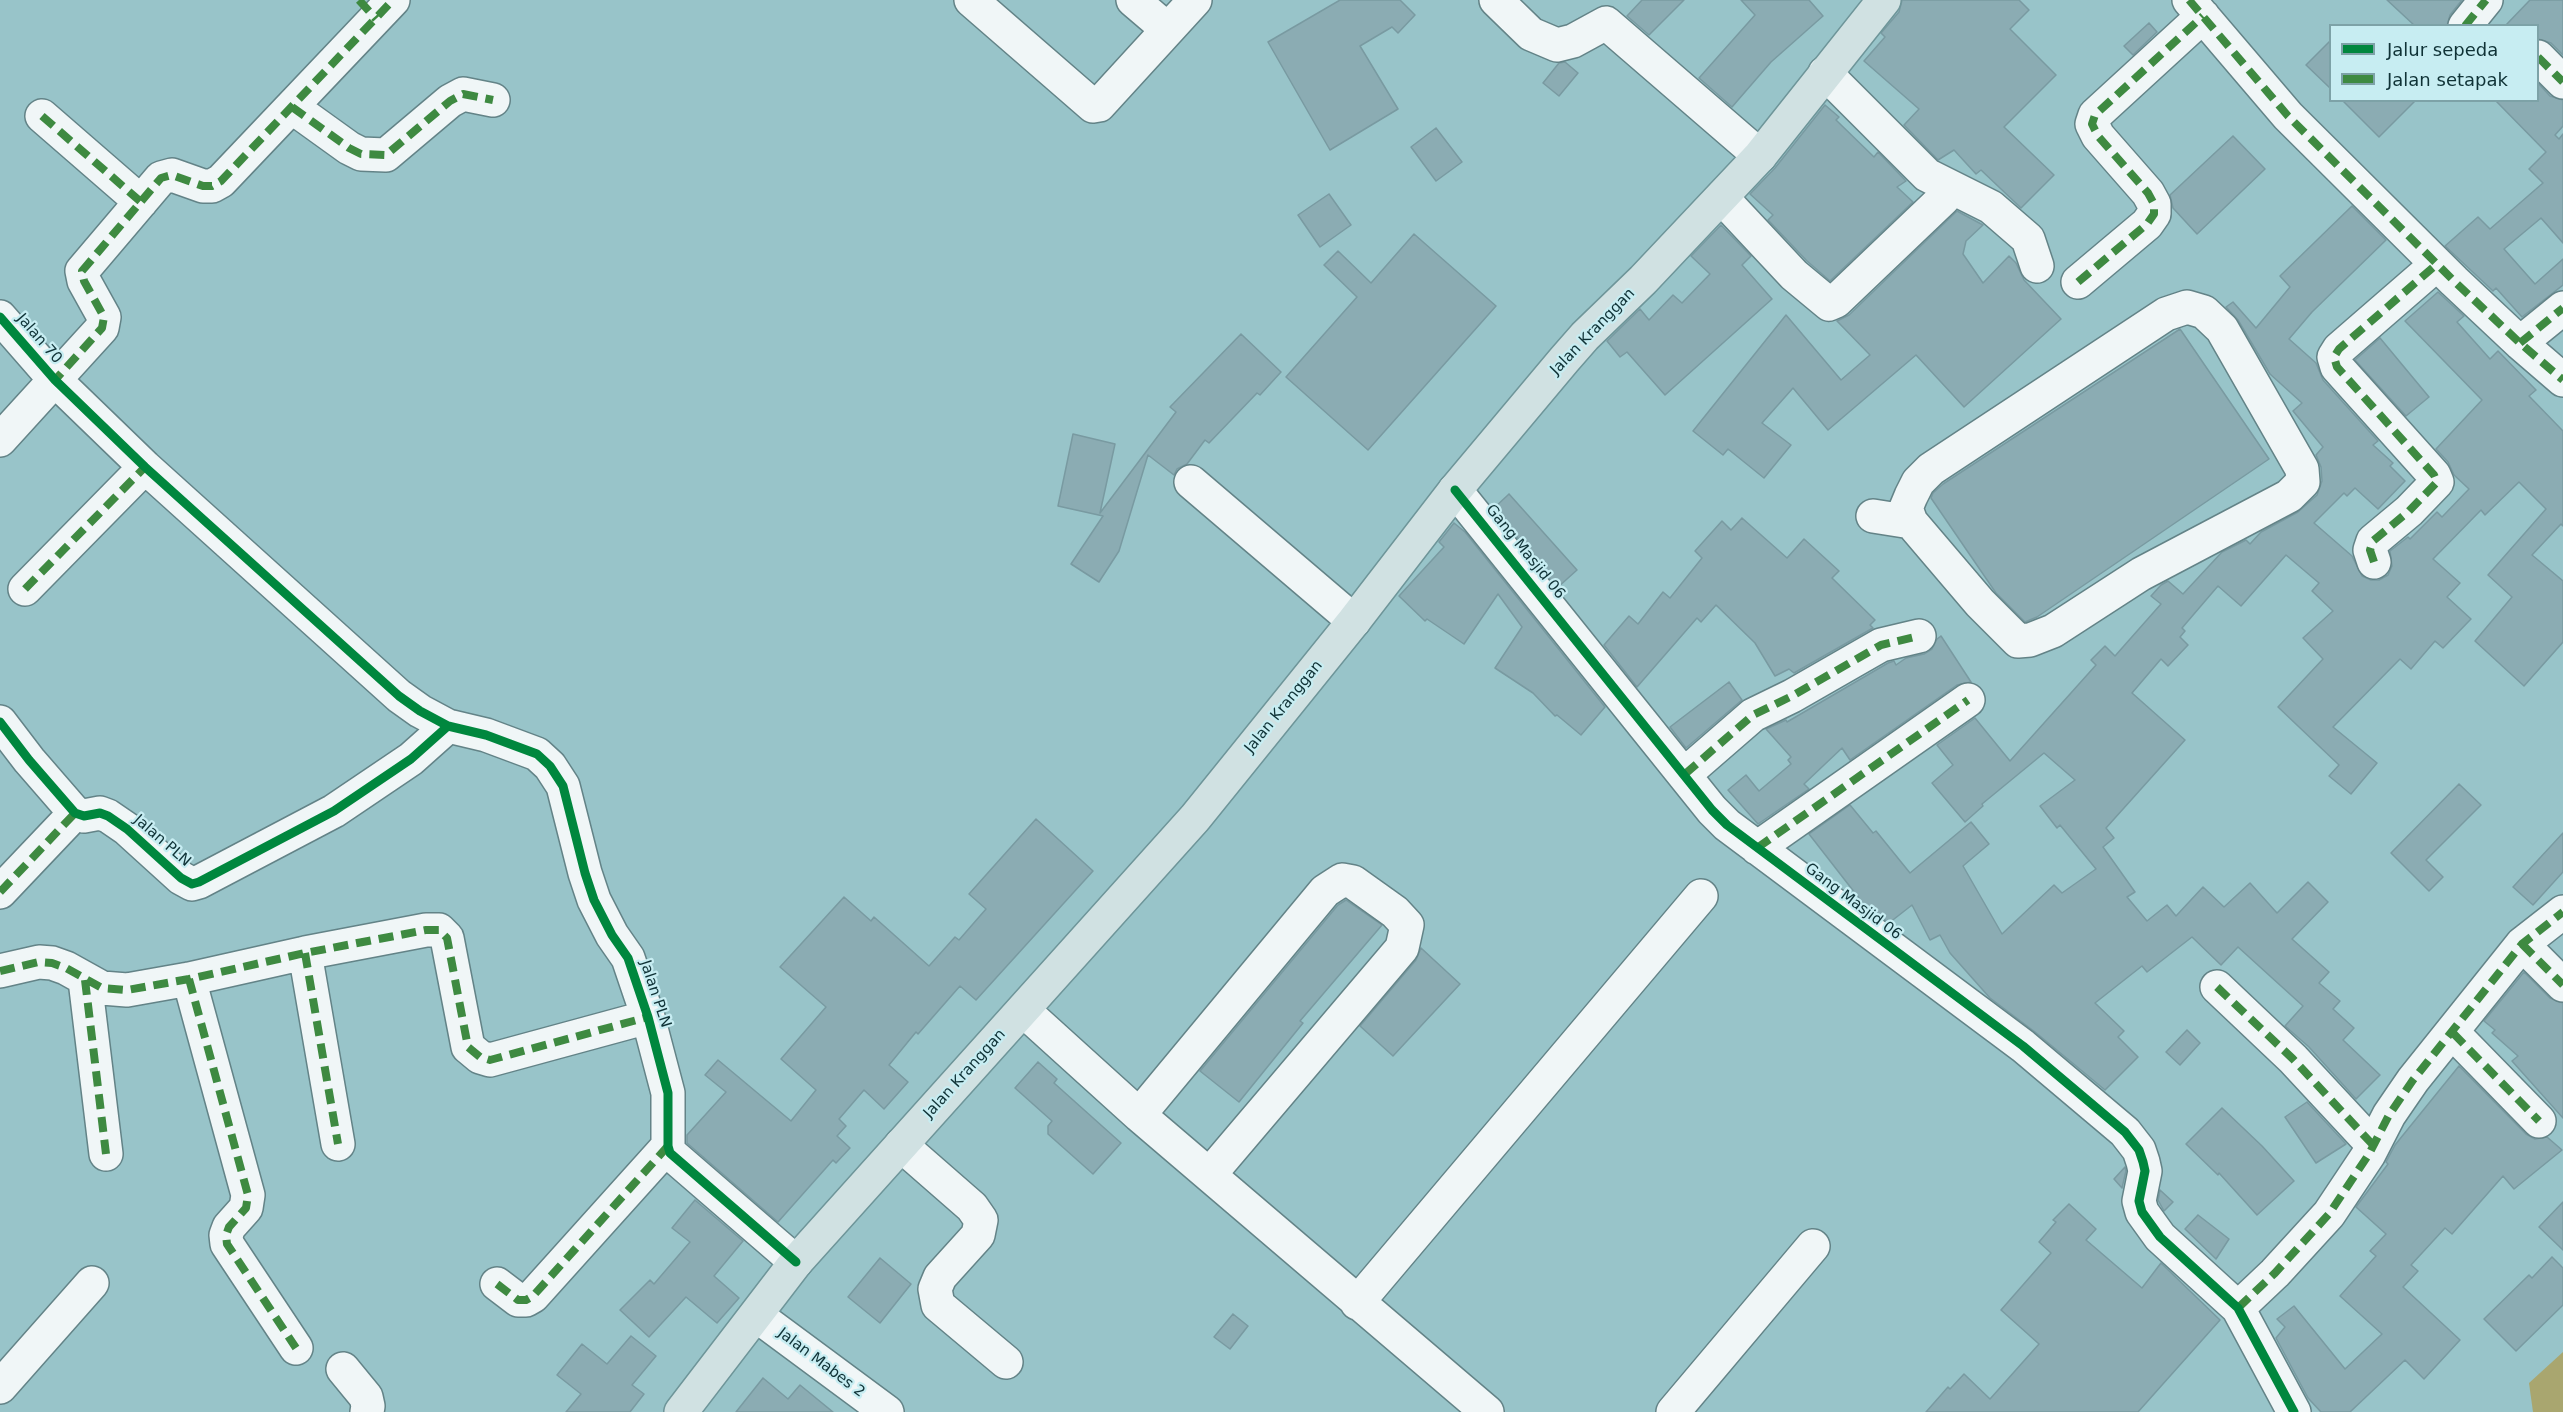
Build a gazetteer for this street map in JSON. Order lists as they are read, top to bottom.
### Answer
{
  "streets": {
    "main road": ["Jalan Kranggan"],
    "street": [
      "Jalan 70",
      "Gang Masjid 06",
      "Jalan PLN",
      "Jalan Mabes 2"
    ]
  },
  "crossings": [
    ["Jalan Kranggan", "Gang Masjid 06"],
    ["Jalan Kranggan", "Jalan Mabes 2"],
    ["Jalan 70", "Jalan PLN"]
  ],
  "legend": ["Jalur sepeda", "Jalan setapak"]
}
